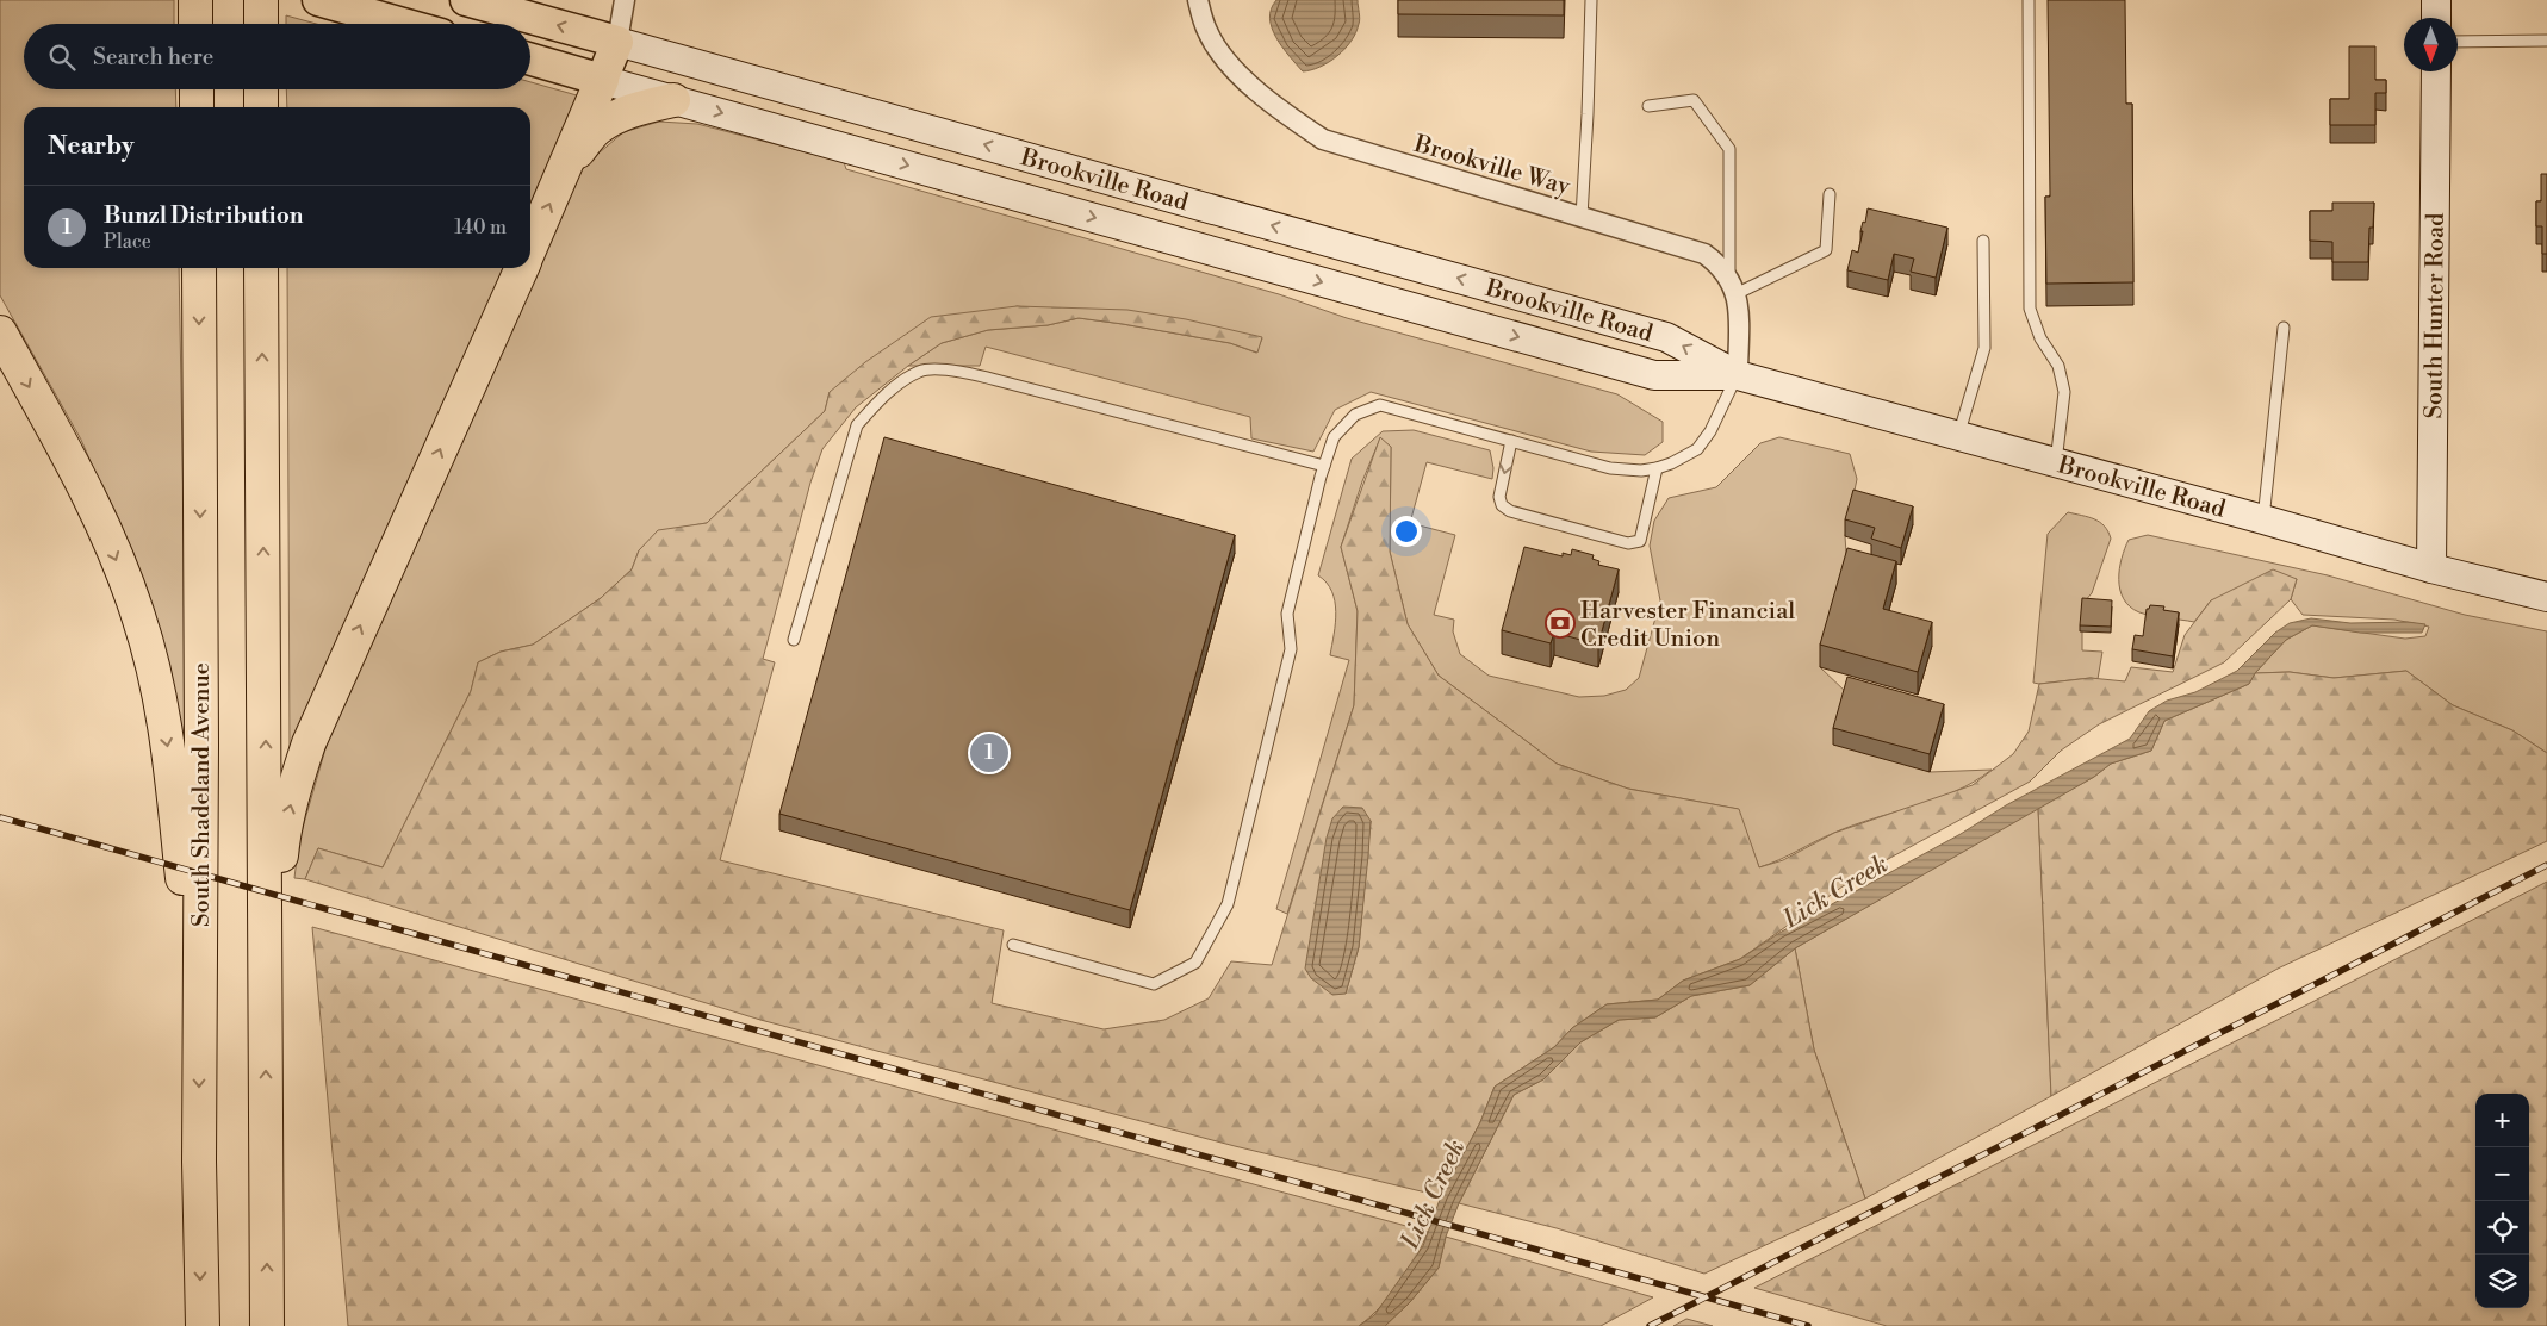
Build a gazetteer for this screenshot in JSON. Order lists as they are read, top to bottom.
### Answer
{
  "streets": {
    "highway": ["South Shadeland Avenue"],
    "main road": ["Brookville Road", "South Hunter Road"],
    "street": ["Brookville Way"]
  },
  "crossings": [
    ["Brookville Road", "South Hunter Road"]
  ],
  "water": ["Lick Creek"],
  "places": {
    "bank": ["Harvester Financial Credit Union"]
  },
  "north": "bottom",
  "page": {
    "search": "Search here",
    "heading": "Nearby",
    "list": [
      {
        "mark": "1",
        "name": "Bunzl Distribution",
        "note": "Place",
        "value": "140 m"
      }
    ],
    "pins": "1",
    "map_buttons": ["+", "−"]
  }
}
